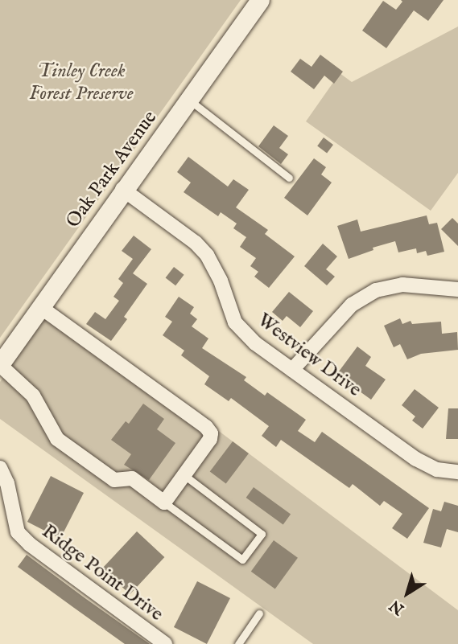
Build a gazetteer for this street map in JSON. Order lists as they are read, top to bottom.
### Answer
{
  "streets": {
    "street": ["Oak Park Avenue", "Westview Drive", "Ridge Point Drive"]
  },
  "crossings": [
    ["Oak Park Avenue", "Westview Drive"]
  ],
  "parks": ["Tinley Creek Forest Preserve"],
  "north": "bottom left"
}
